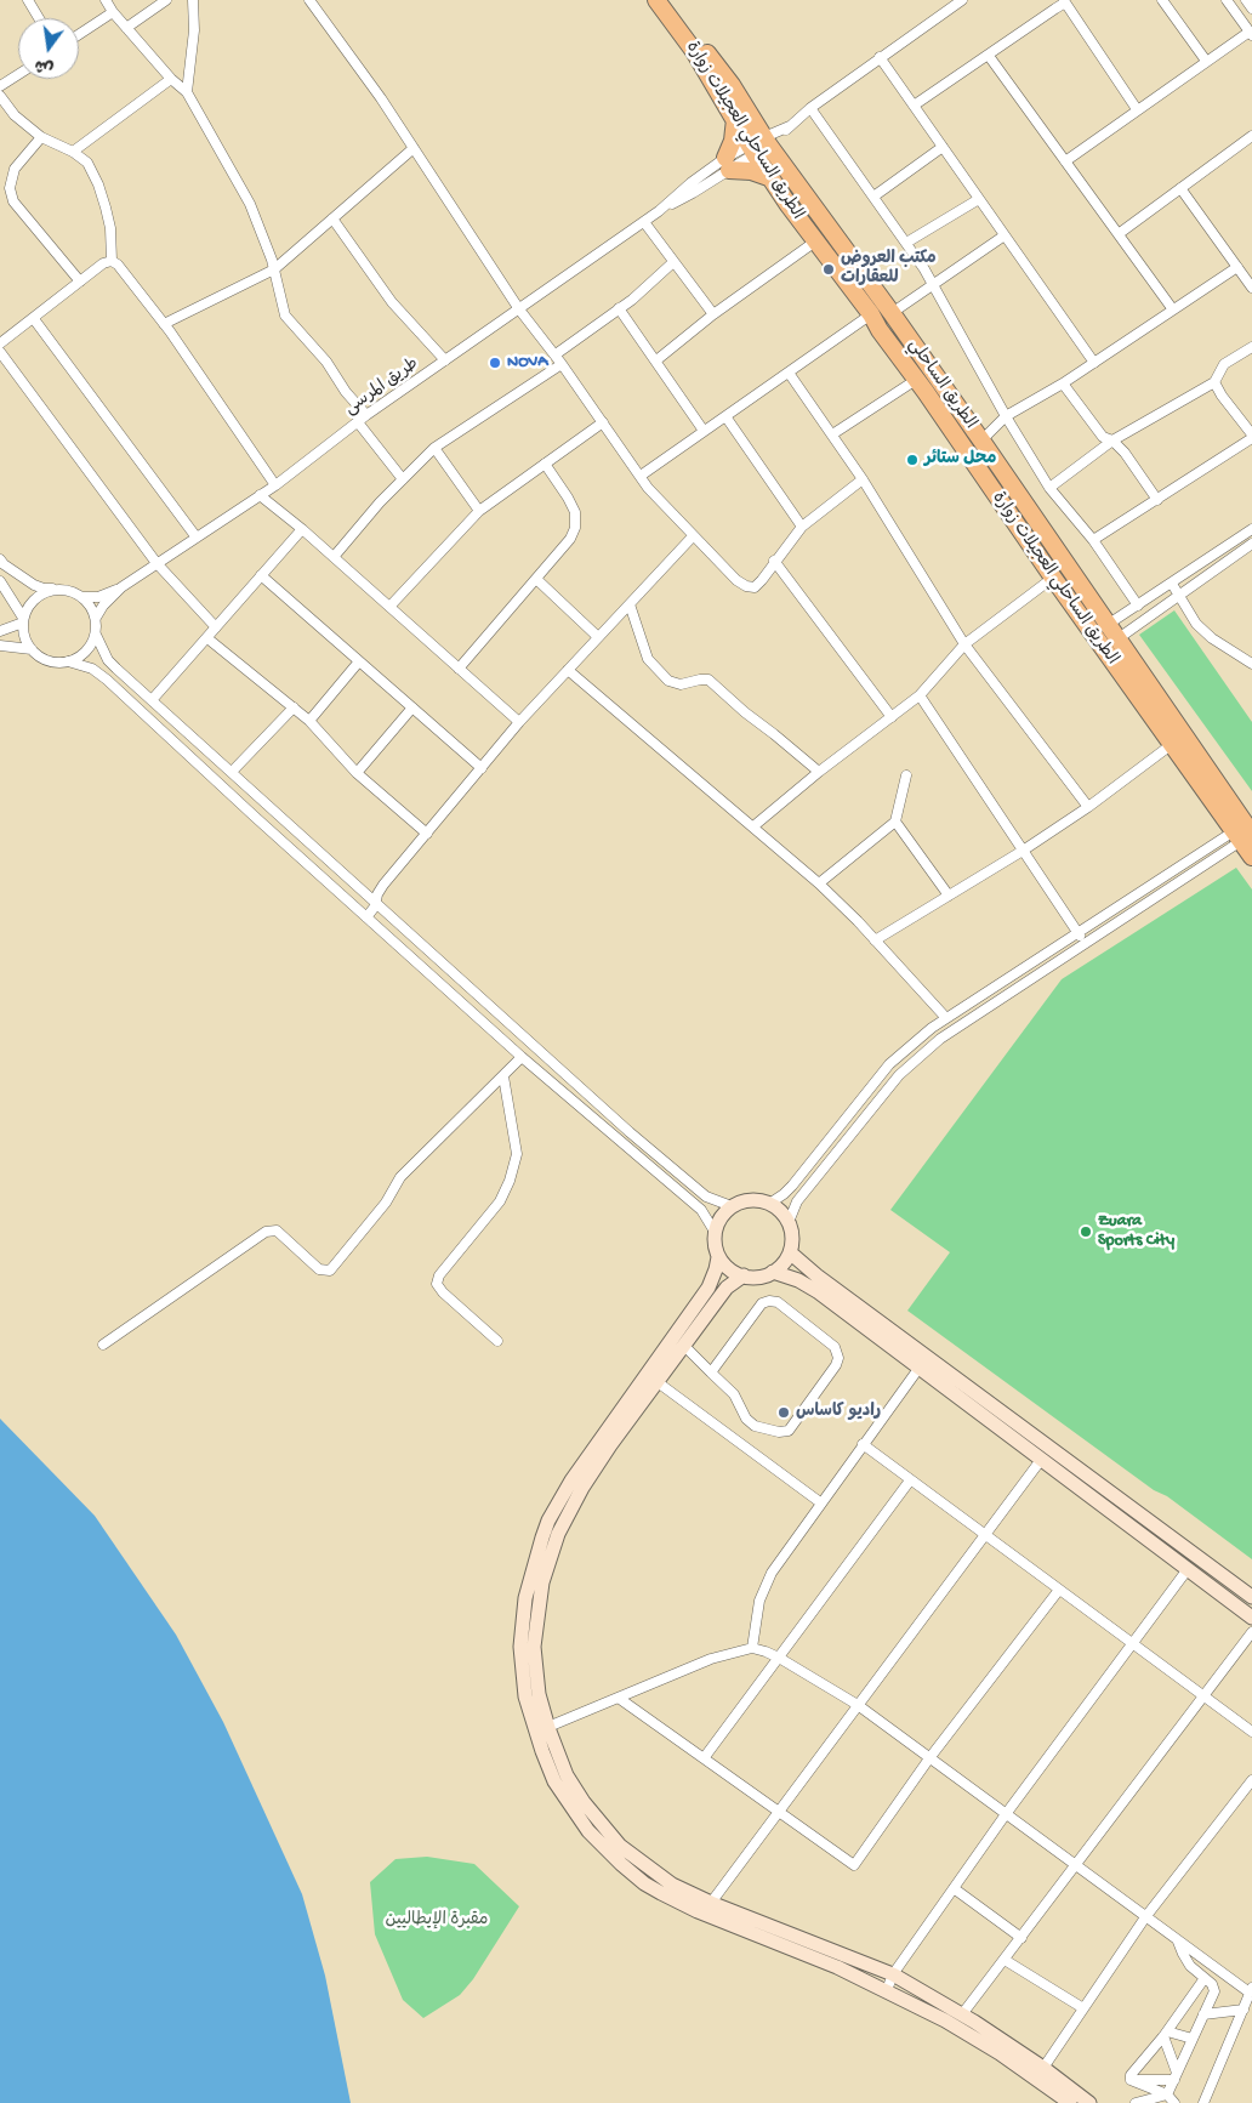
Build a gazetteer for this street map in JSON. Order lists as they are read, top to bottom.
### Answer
{
  "streets": {
    "highway": ["الطريق الساحلي العجيلات زوارة", "الطريق الساحلي"],
    "street": ["طريق المرسى"]
  },
  "crossings": [
    ["الطريق الساحلي العجيلات زوارة", "الطريق الساحلي"],
    ["الطريق الساحلي العجيلات زوارة", "طريق المرسى"],
    ["الطريق الساحلي", "طريق المرسى"]
  ],
  "parks": ["مقبرة الإيطاليين"],
  "places": [
    "مكتب العروض للعقارات",
    "NOVA",
    "محل ستائر",
    "Zuara Sports City",
    "راديو كاساس"
  ],
  "north": "bottom"
}
